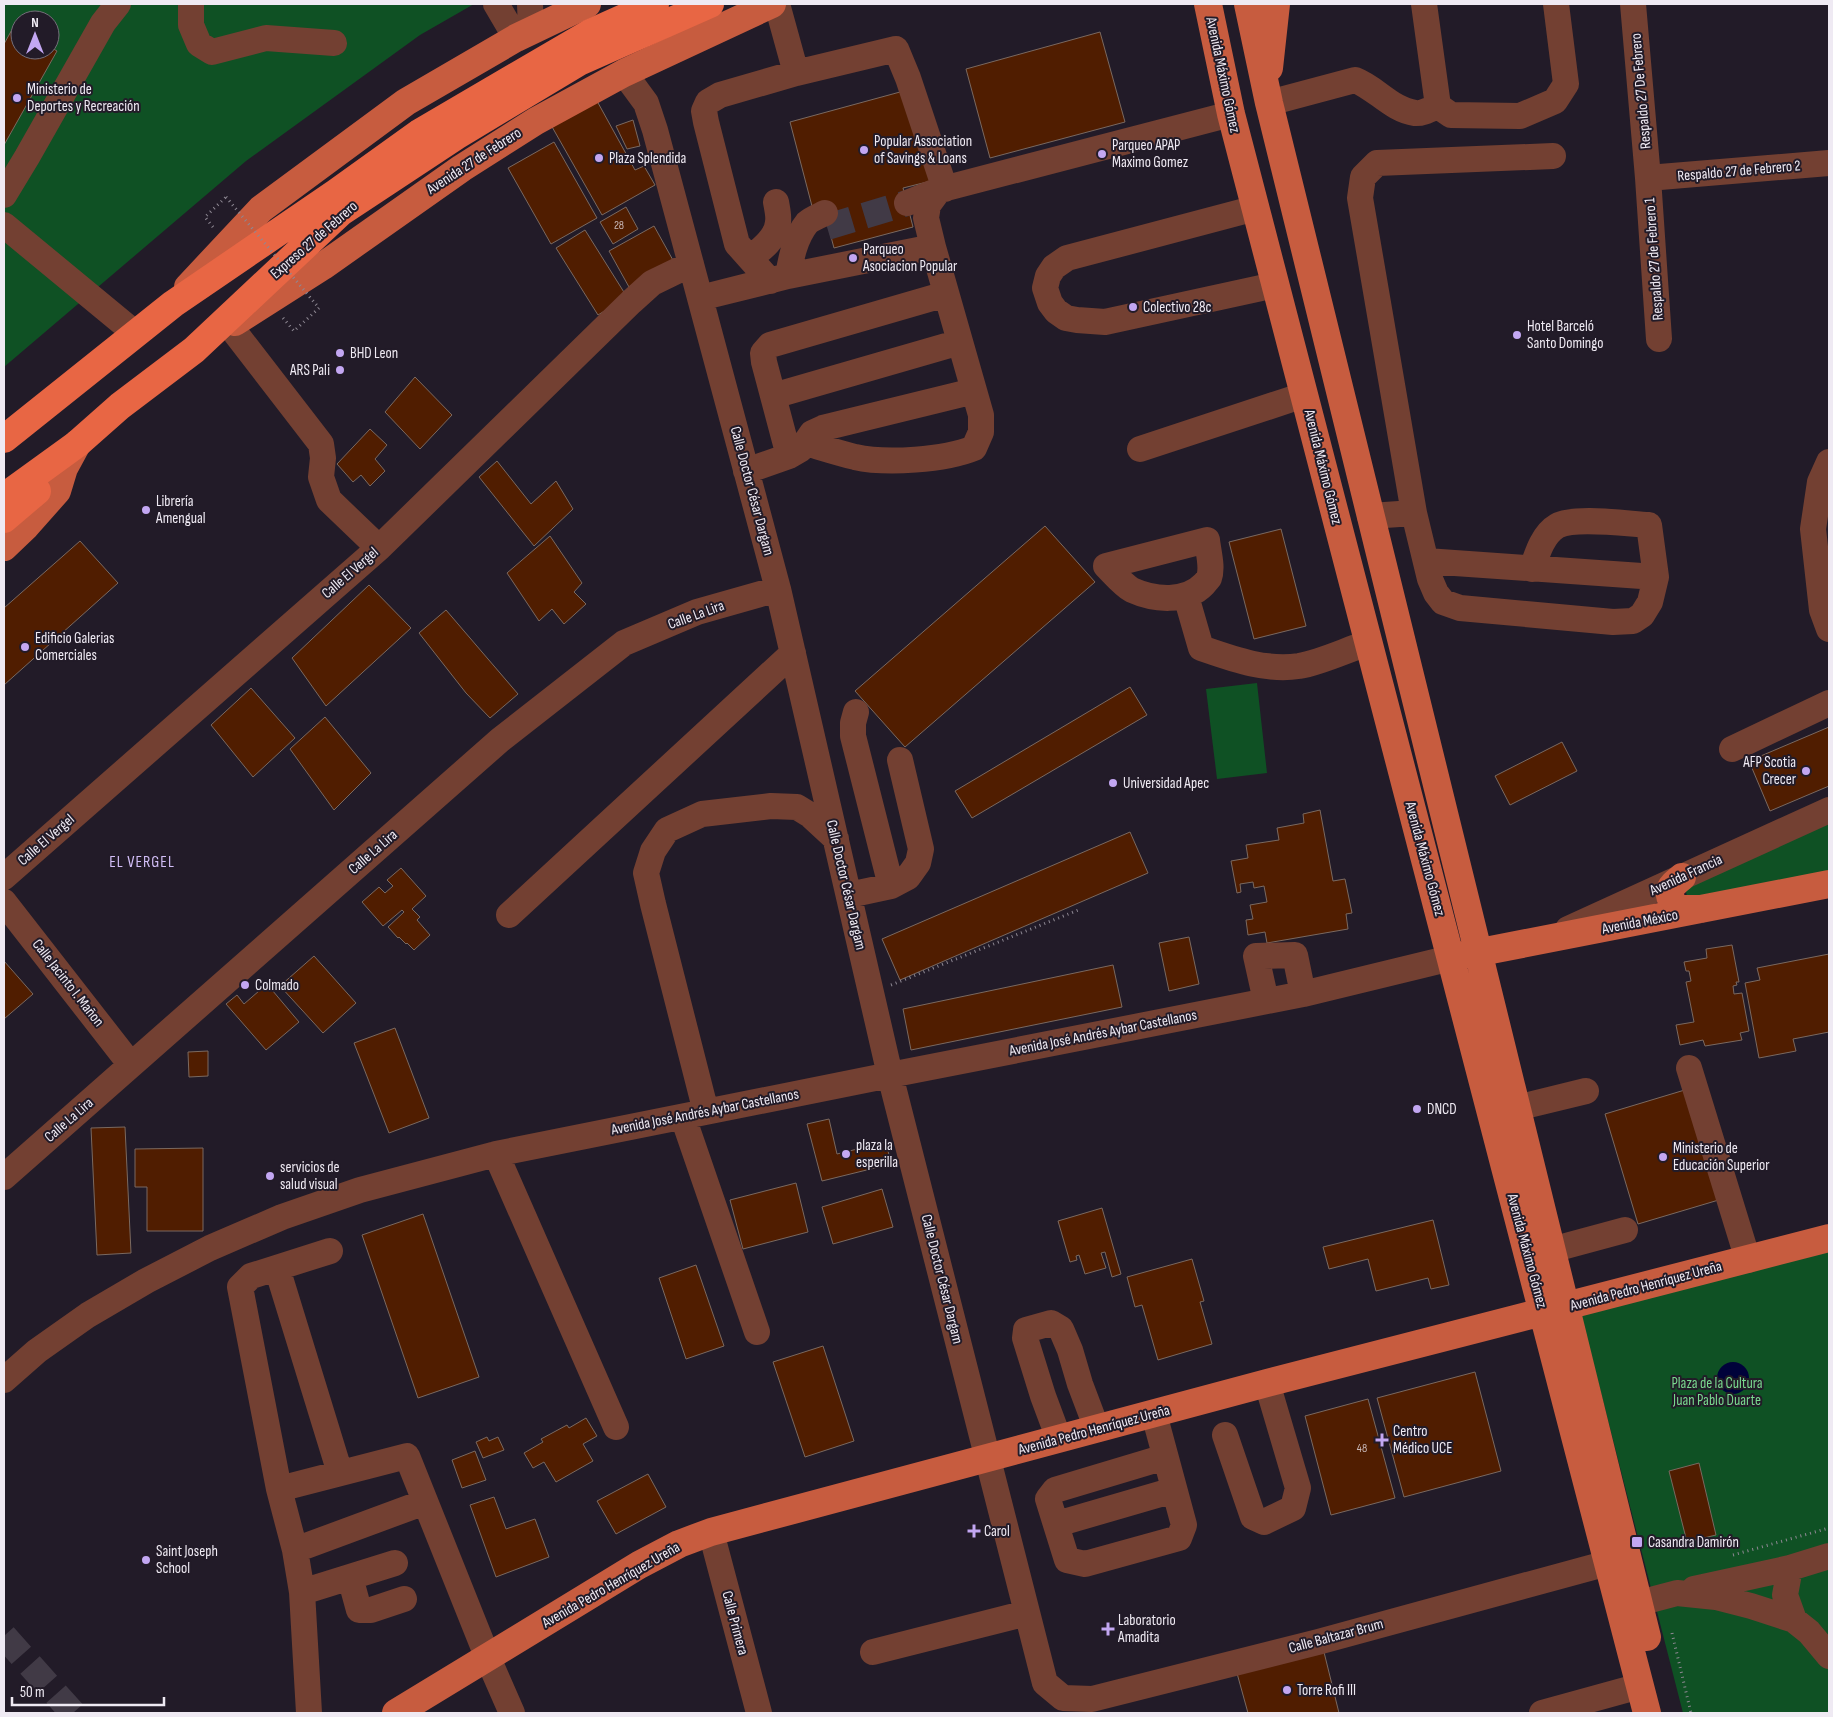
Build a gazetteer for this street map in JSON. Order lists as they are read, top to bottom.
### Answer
{
  "streets": {
    "highway": ["Expreso 27 de Febrero"],
    "main road": [
      "Avenida Máximo Gómez",
      "Avenida 27 de Febrero",
      "Avenida México",
      "Avenida Pedro Henríquez Ureña"
    ],
    "street": [
      "Respaldo 27 De Febrero",
      "Respaldo 27 de Febrero 2",
      "Respaldo 27 de Febrero 1",
      "Calle Doctor César Dargam",
      "Calle El Vergel",
      "Calle La Lira",
      "Avenida Francia",
      "Calle Jacinto I. Mañon",
      "Avenida José Andrés Aybar Castellanos",
      "Calle Primera",
      "Calle Baltazar Brum"
    ]
  },
  "crossings": [
    ["Avenida Máximo Gómez", "Avenida México"],
    ["Avenida Máximo Gómez", "Avenida José Andrés Aybar Castellanos"],
    ["Avenida Máximo Gómez", "Avenida Pedro Henríquez Ureña"],
    ["Avenida Máximo Gómez", "Calle Baltazar Brum"],
    ["Respaldo 27 De Febrero", "Respaldo 27 de Febrero 2"],
    ["Respaldo 27 De Febrero", "Respaldo 27 de Febrero 1"],
    ["Avenida 27 de Febrero", "Expreso 27 de Febrero"],
    ["Avenida 27 de Febrero", "Calle Doctor César Dargam"],
    ["Respaldo 27 de Febrero 2", "Respaldo 27 de Febrero 1"],
    ["Calle Doctor César Dargam", "Calle El Vergel"],
    ["Calle Doctor César Dargam", "Calle La Lira"],
    ["Calle Doctor César Dargam", "Avenida José Andrés Aybar Castellanos"],
    ["Calle Doctor César Dargam", "Avenida Pedro Henríquez Ureña"],
    ["Calle Doctor César Dargam", "Calle Baltazar Brum"],
    ["Calle La Lira", "Calle Jacinto I. Mañon"],
    ["Avenida Francia", "Avenida México"],
    ["Avenida México", "Avenida José Andrés Aybar Castellanos"],
    ["Avenida Pedro Henríquez Ureña", "Calle Primera"]
  ],
  "districts": ["EL VERGEL"],
  "parks": ["Plaza de la Cultura Juan Pablo Duarte"],
  "places": {
    "other": [
      "Ministerio de Deportes y Recreación",
      "Popular Association of Savings & Loans",
      "Parqueo APAP Maximo Gomez",
      "Plaza Splendida",
      "Parqueo Asociacion Popular",
      "Colectivo 28c",
      "Hotel Barceló Santo Domingo",
      "BHD Leon",
      "ARS Pali",
      "Librería Amengual",
      "Edificio Galerias Comerciales",
      "AFP Scotia Crecer",
      "Universidad Apec",
      "Colmado",
      "DNCD",
      "plaza la esperilla",
      "Ministerio de Educación Superior",
      "servicios de salud visual",
      "Saint Joseph School",
      "Torre Rofi III"
    ],
    "health": ["Centro Médico UCE", "Carol", "Laboratorio Amadita"],
    "transit": ["Casandra Damirón"]
  },
  "house_numbers": ["28", "48"],
  "scale_bar": "50 m",
  "north": "top"
}
